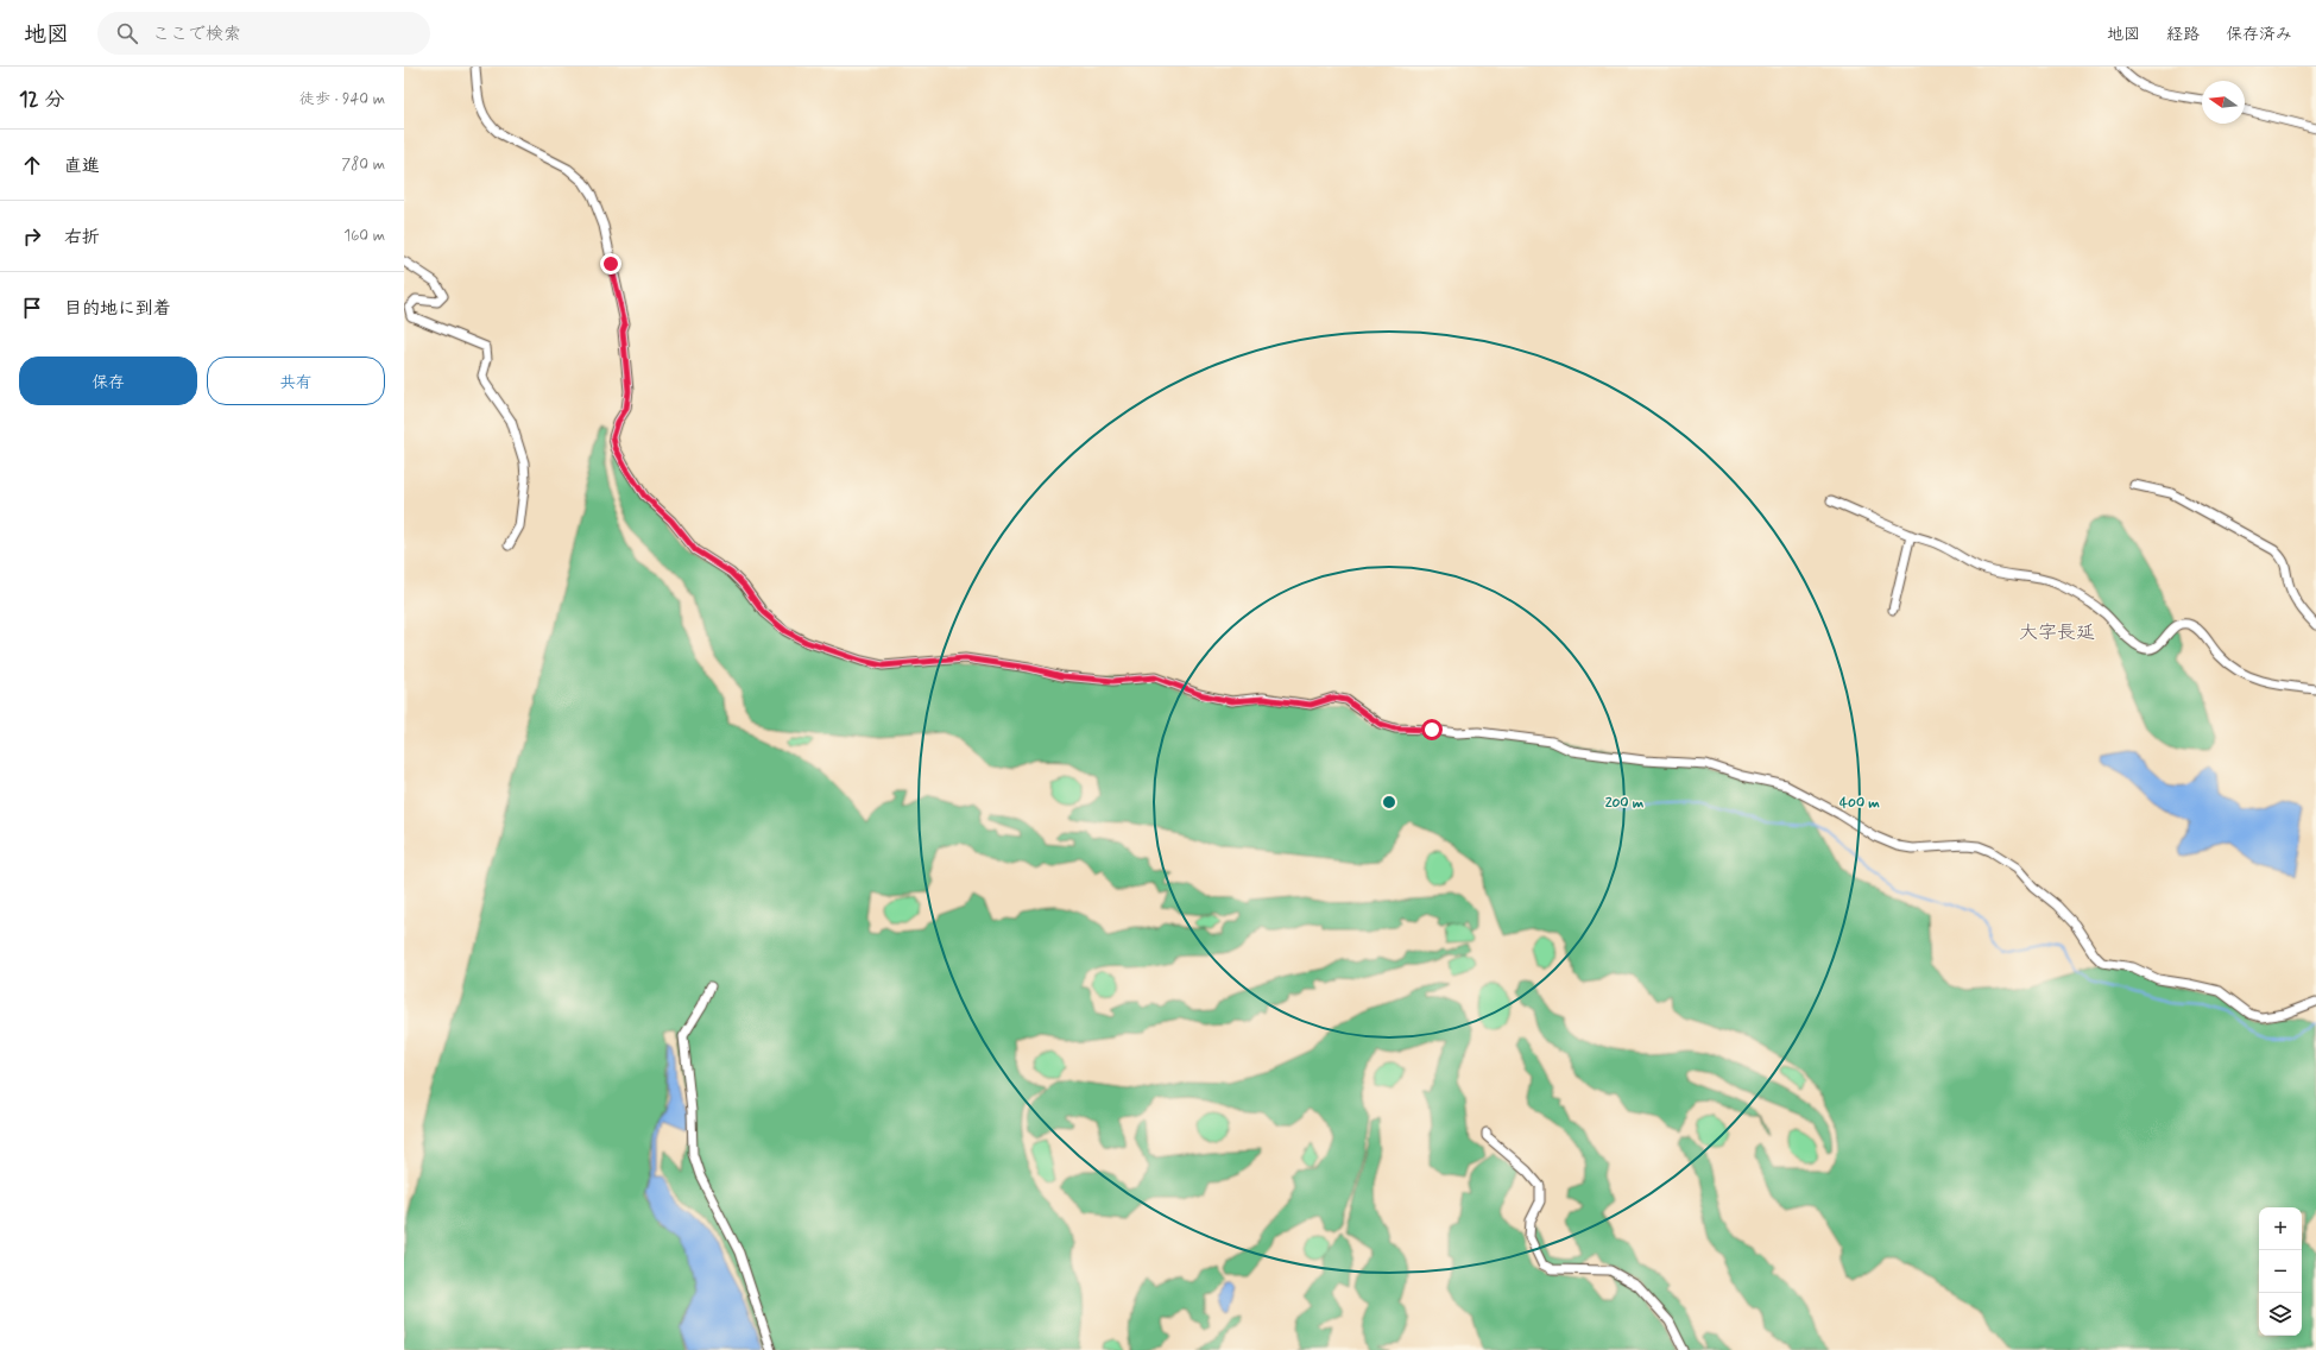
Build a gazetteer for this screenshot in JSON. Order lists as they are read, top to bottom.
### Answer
{
  "districts": ["大字長延"],
  "north": "left",
  "page": {
    "header": "地図",
    "search": "ここで検索",
    "nav": ["地図", "経路", "保存済み"],
    "heading": ["12 分", "徒歩 · 940 m"],
    "list": [
      ["直進", "780 m"],
      ["右折", "160 m"],
      "目的地に到着"
    ],
    "buttons": ["保存", "共有"],
    "map_buttons": ["+", "−"]
  },
  "rings": ["200 m", "400 m"]
}
